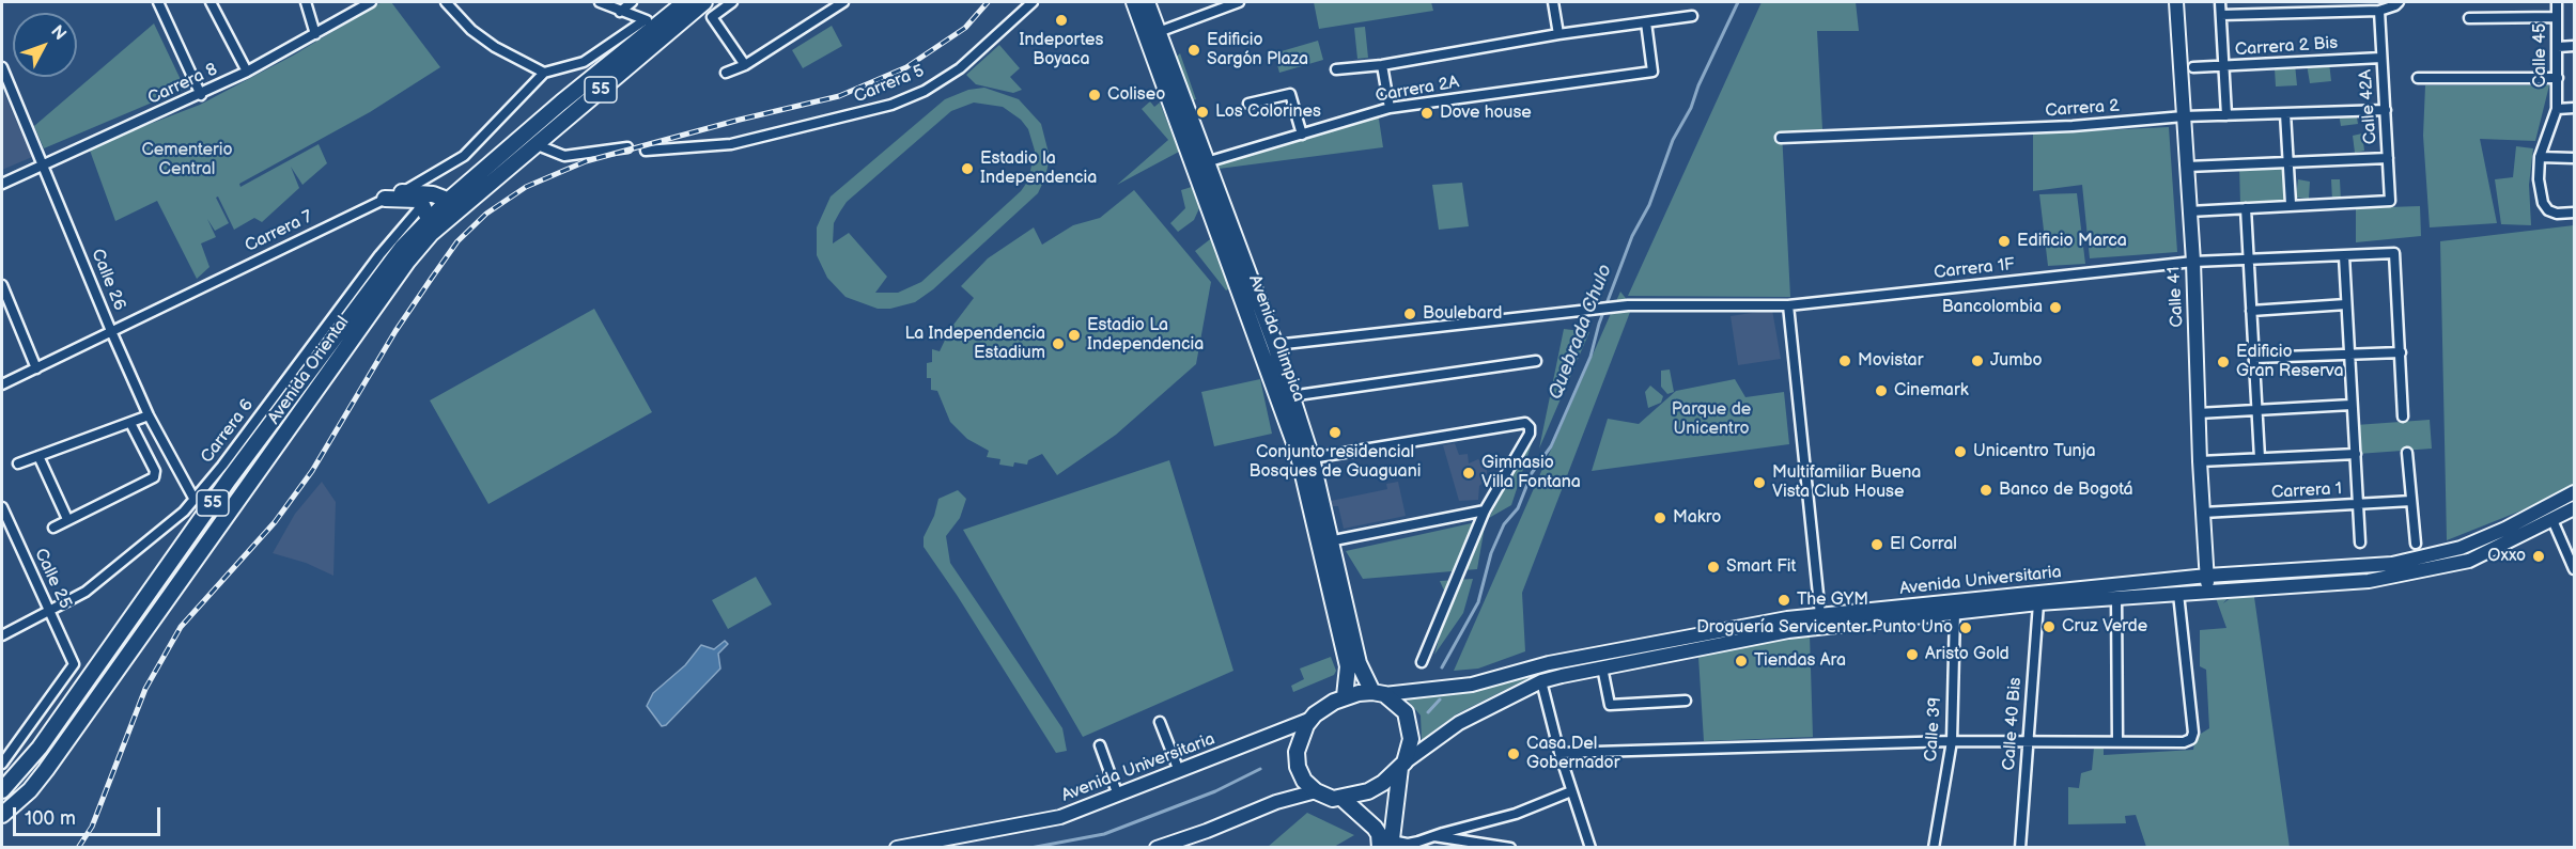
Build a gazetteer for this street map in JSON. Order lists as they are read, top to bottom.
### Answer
{
  "streets": {
    "main road": [
      "55",
      "Calle 41",
      "Avenida Olimpica",
      "Avenida Oriental",
      "Avenida Universitaria"
    ],
    "street": [
      "Carrera 2 Bis",
      "Calle 45",
      "Carrera 8",
      "Carrera 5",
      "Carrera 2A",
      "Calle 42A",
      "Carrera 2",
      "Carrera 7",
      "Carrera 1F",
      "Calle 26",
      "Carrera 6",
      "Carrera 1",
      "Calle 25",
      "Calle 40 Bis",
      "Calle 39"
    ]
  },
  "crossings": [
    ["Carrera 2 Bis", "Calle 42A"],
    ["Carrera 8", "Calle 26"],
    ["Carrera 2A", "Avenida Olimpica"],
    ["Calle 42A", "Carrera 2"],
    ["Carrera 2", "Calle 41"],
    ["Carrera 7", "Calle 26"],
    ["Carrera 1F", "Calle 41"],
    ["Carrera 1F", "Avenida Olimpica"],
    ["Calle 26", "Carrera 6"],
    ["Calle 41", "Carrera 1"],
    ["Calle 41", "Avenida Universitaria"],
    ["Avenida Olimpica", "Avenida Universitaria"],
    ["Carrera 6", "Calle 25"],
    ["Avenida Universitaria", "Calle 40 Bis"],
    ["Avenida Universitaria", "Calle 39"]
  ],
  "water": ["Quebrada Chulo"],
  "parks": ["Cementerio Central", "Parque de Unicentro"],
  "places": [
    "Indeportes Boyaca",
    "Edificio Sargón Plaza",
    "Coliseo",
    "Los Colorines",
    "Dove house",
    "Estadio la Independencia",
    "Edificio Marca",
    "Bancolombia",
    "Boulebard",
    "Estadio La Independencia",
    "La Independencia Estadium",
    "Movistar",
    "Jumbo",
    "Edificio Gran Reserva",
    "Cinemark",
    "Conjunto residencial Bosques de Guaguani",
    "Unicentro Tunja",
    "Gimnasio Villa Fontana",
    "Multifamiliar Buena Vista Club House",
    "Banco de Bogotá",
    "Makro",
    "El Corral",
    "Oxxo",
    "Smart Fit",
    "The GYM",
    "Cruz Verde",
    "Droguería Servicenter Punto Uno",
    "Aristo Gold",
    "Tiendas Ara",
    "Casa Del Gobernador"
  ],
  "scale_bar": "100 m",
  "north": "top right"
}
